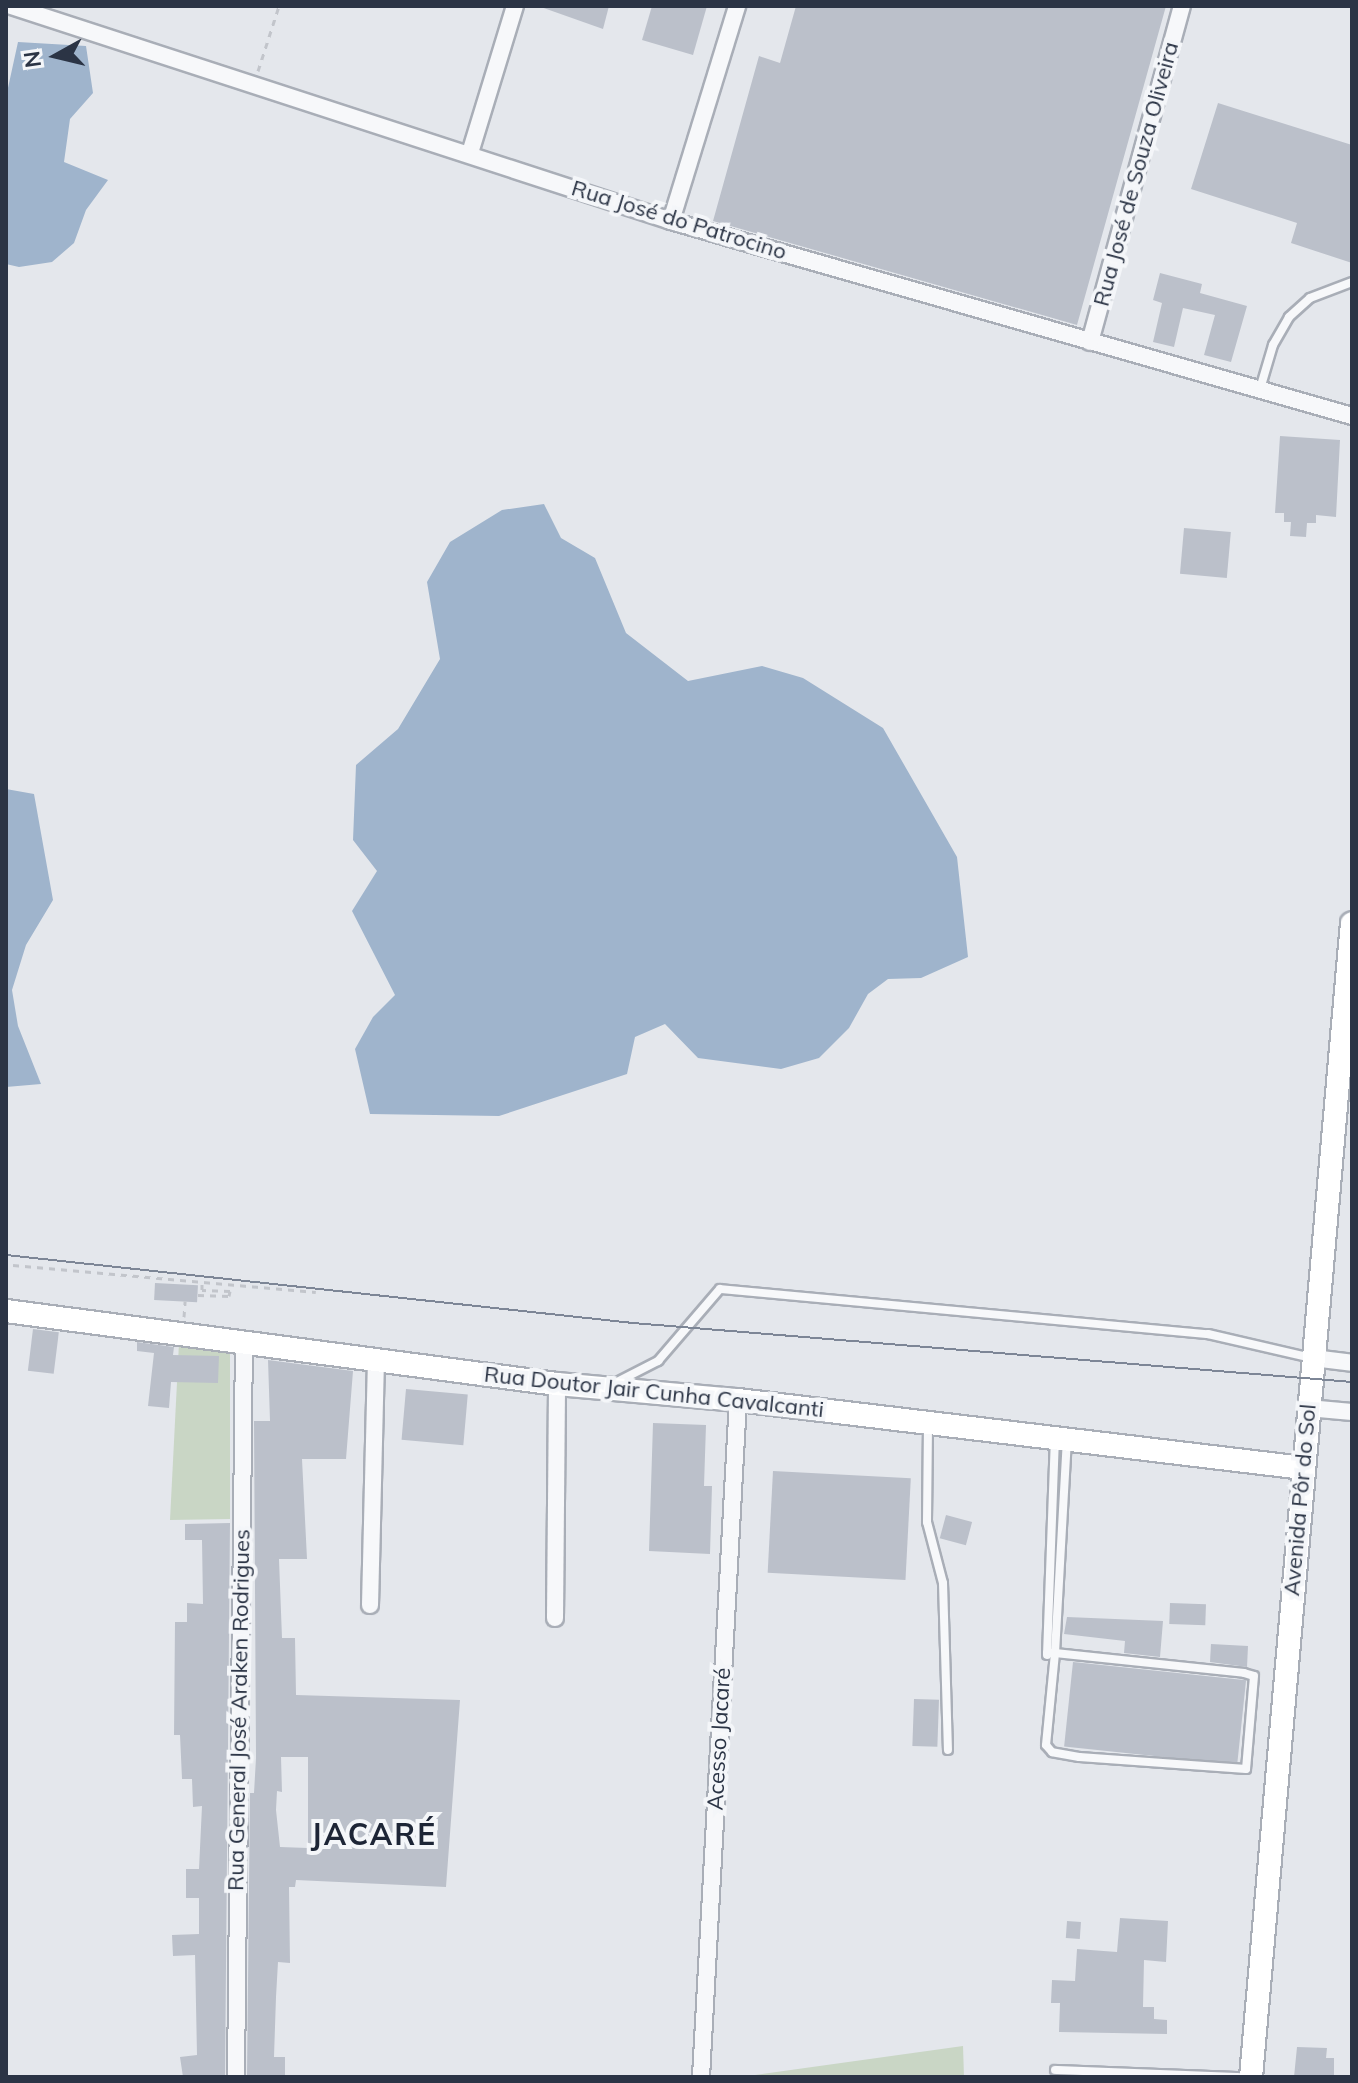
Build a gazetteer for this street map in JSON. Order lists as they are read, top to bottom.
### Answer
{
  "streets": {
    "street": [
      "Rua José de Souza Oliveira",
      "Rua José do Patrocino",
      "Rua Doutor Jair Cunha Cavalcanti",
      "Avenida Pôr do Sol",
      "Rua General José Araken Rodrigues",
      "Acesso Jacaré"
    ]
  },
  "crossings": [
    ["Rua José de Souza Oliveira", "Rua José do Patrocino"],
    ["Rua Doutor Jair Cunha Cavalcanti", "Avenida Pôr do Sol"],
    ["Rua Doutor Jair Cunha Cavalcanti", "Rua General José Araken Rodrigues"],
    ["Rua Doutor Jair Cunha Cavalcanti", "Acesso Jacaré"]
  ],
  "districts": ["JACARÉ"],
  "north": "left"
}
